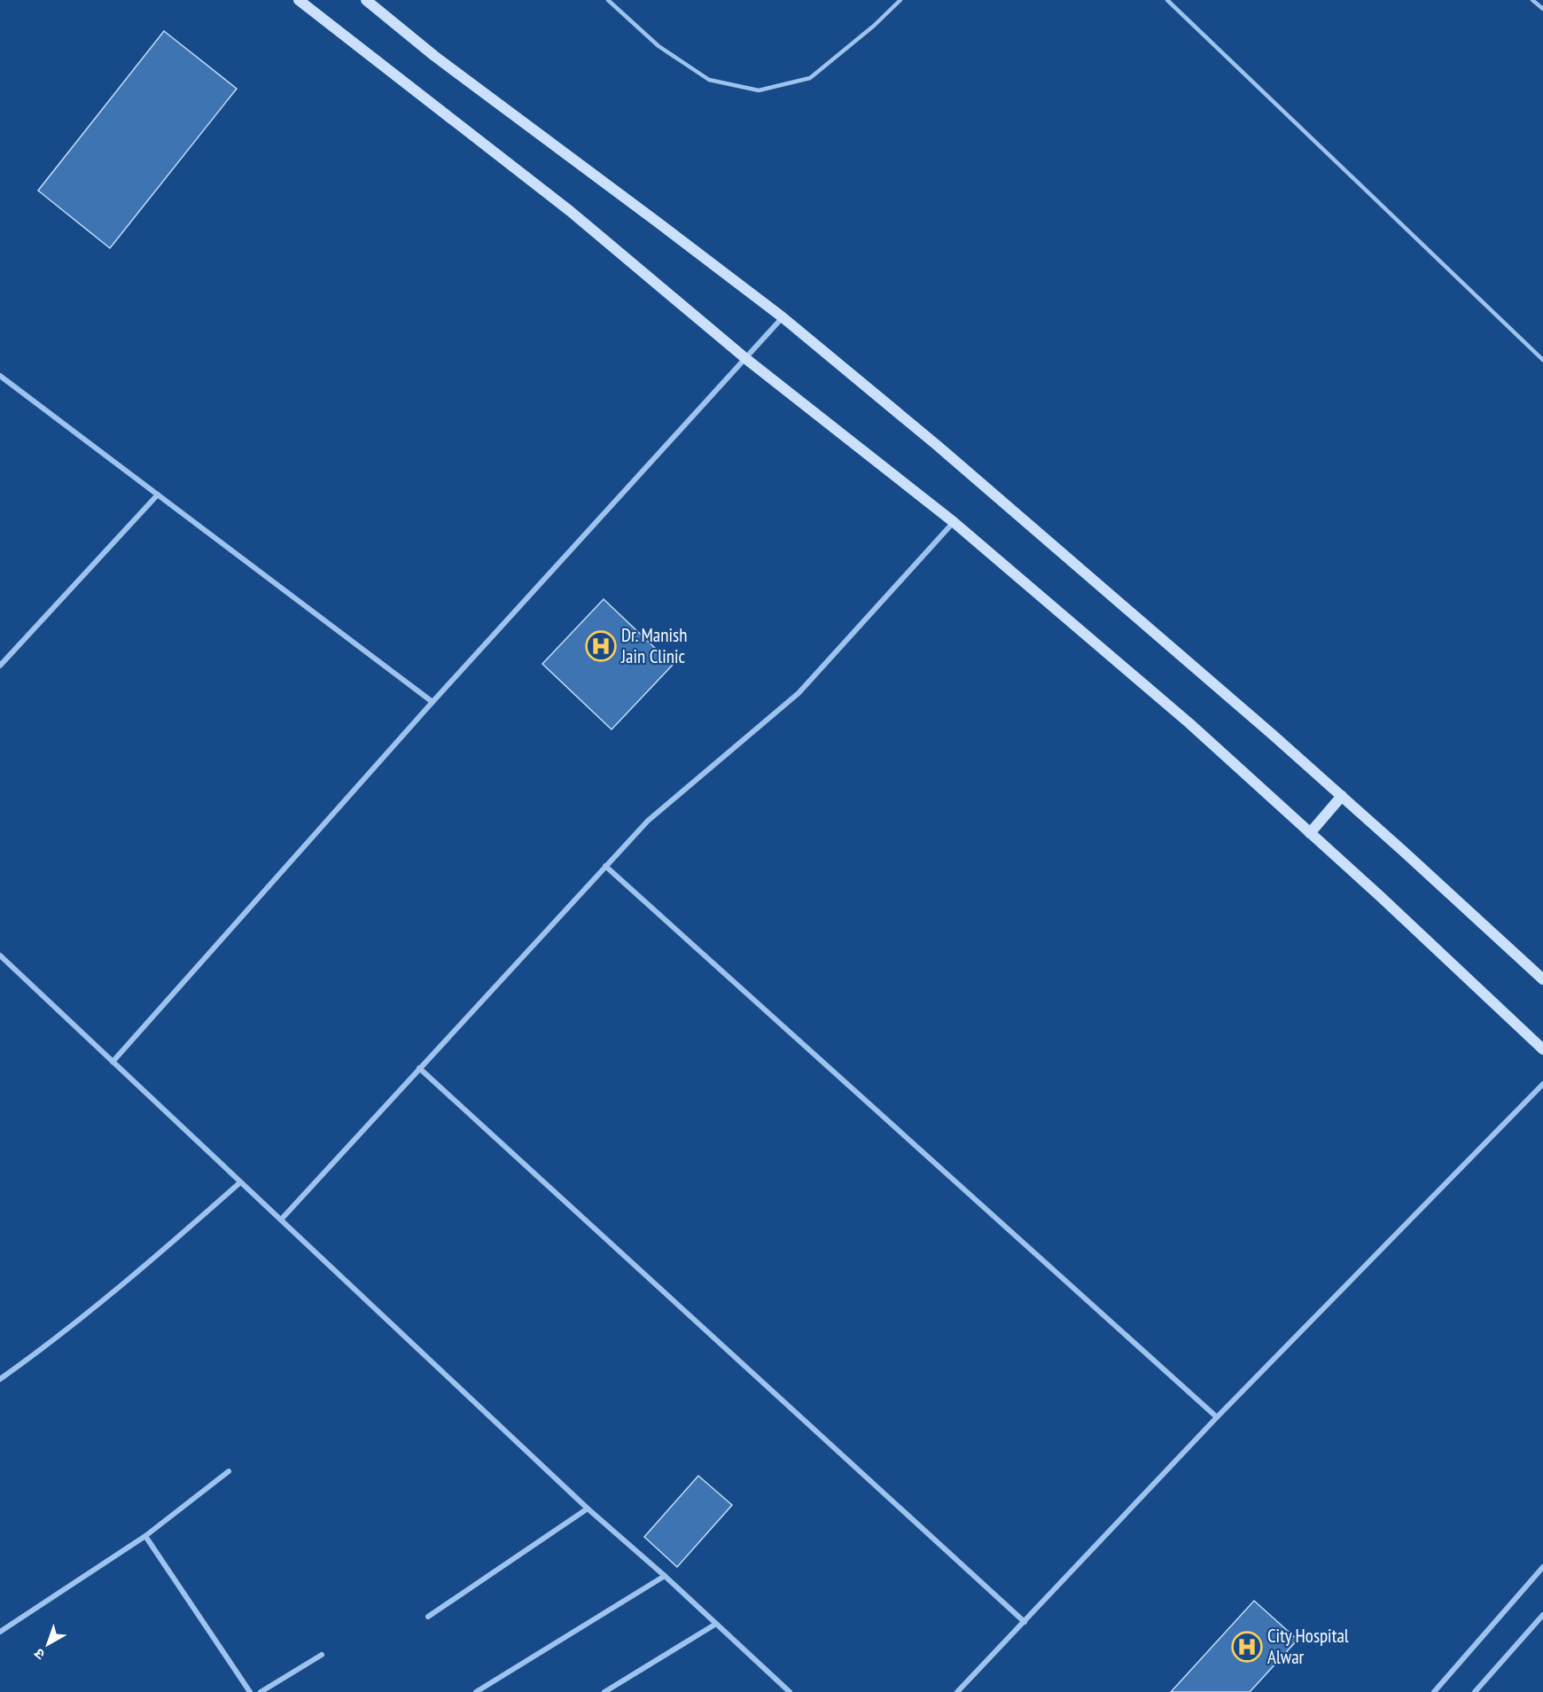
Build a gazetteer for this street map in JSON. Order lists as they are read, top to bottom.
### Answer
{
  "places": {
    "hospital": ["Dr. Manish Jain Clinic", "City Hospital Alwar"]
  },
  "north": "bottom left"
}
